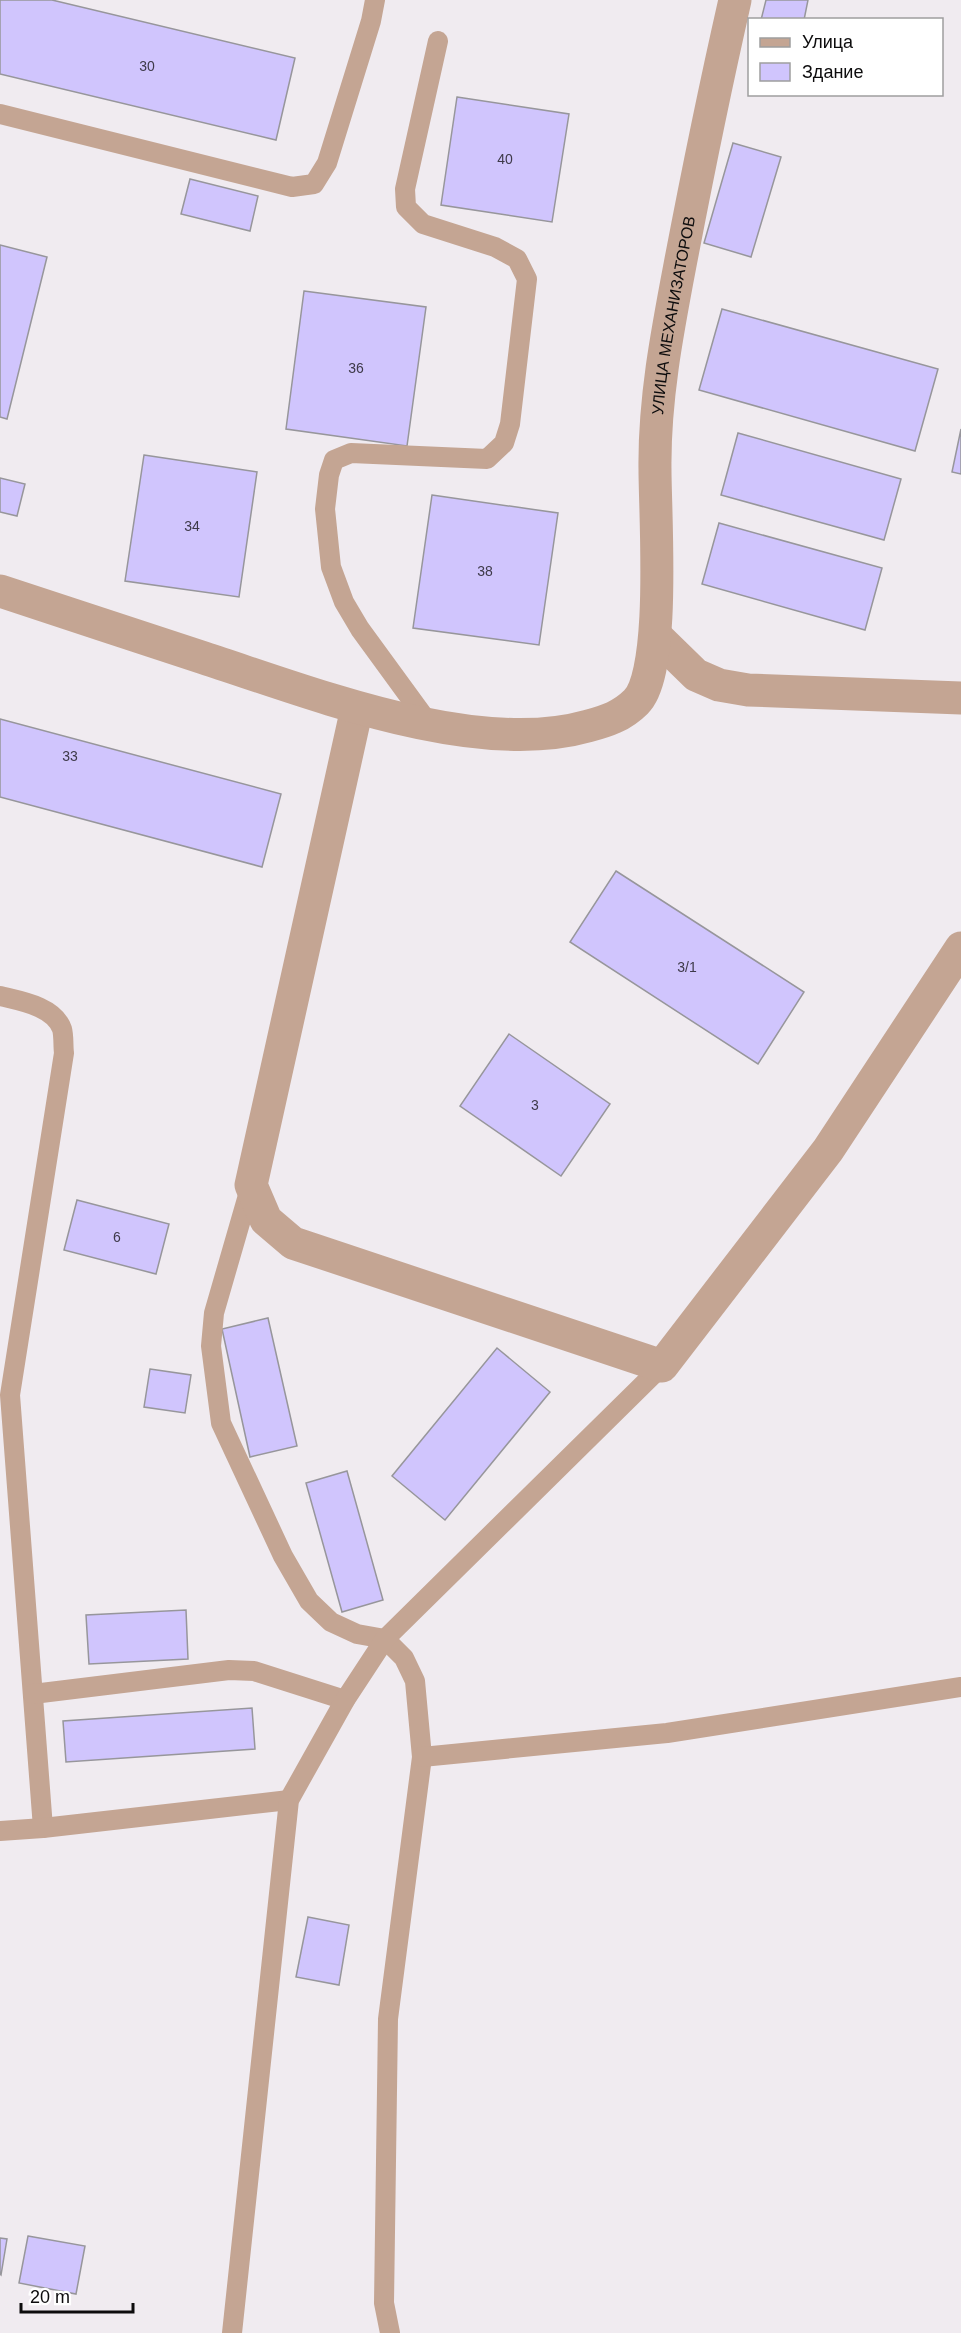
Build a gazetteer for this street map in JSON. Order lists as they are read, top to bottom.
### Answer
{
  "streets": {
    "street": ["УЛИЦА МЕХАНИЗАТОРОВ"]
  },
  "house_numbers": [
    "30",
    "40",
    "36",
    "34",
    "38",
    "33",
    "3/1",
    "3",
    "6"
  ],
  "legend": ["Улица", "Здание"],
  "scale_bar": "20 m"
}
